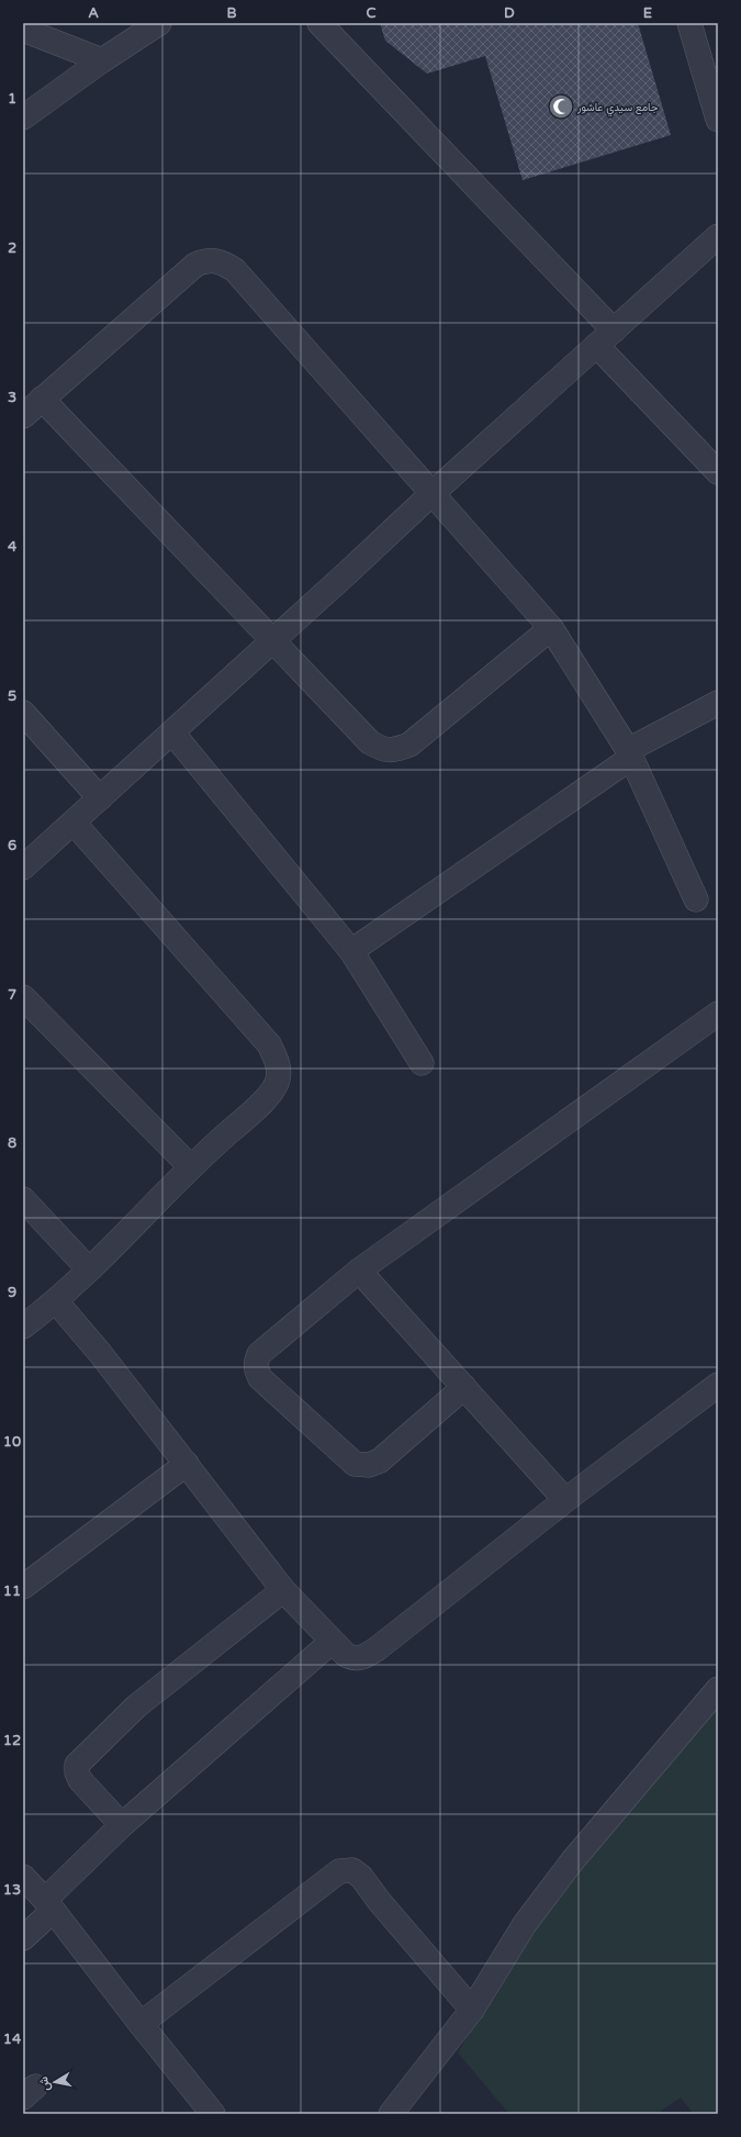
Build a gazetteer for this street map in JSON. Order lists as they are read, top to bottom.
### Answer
{
  "places": {
    "mosque": ["جامع سيدي عاشور"]
  },
  "north": "left",
  "grid": {
    "columns": [
      "A",
      "B",
      "C",
      "D",
      "E"
    ],
    "rows": [
      "1",
      "2",
      "3",
      "4",
      "5",
      "6",
      "7",
      "8",
      "9",
      "10",
      "11",
      "12",
      "13",
      "14"
    ]
  }
}
